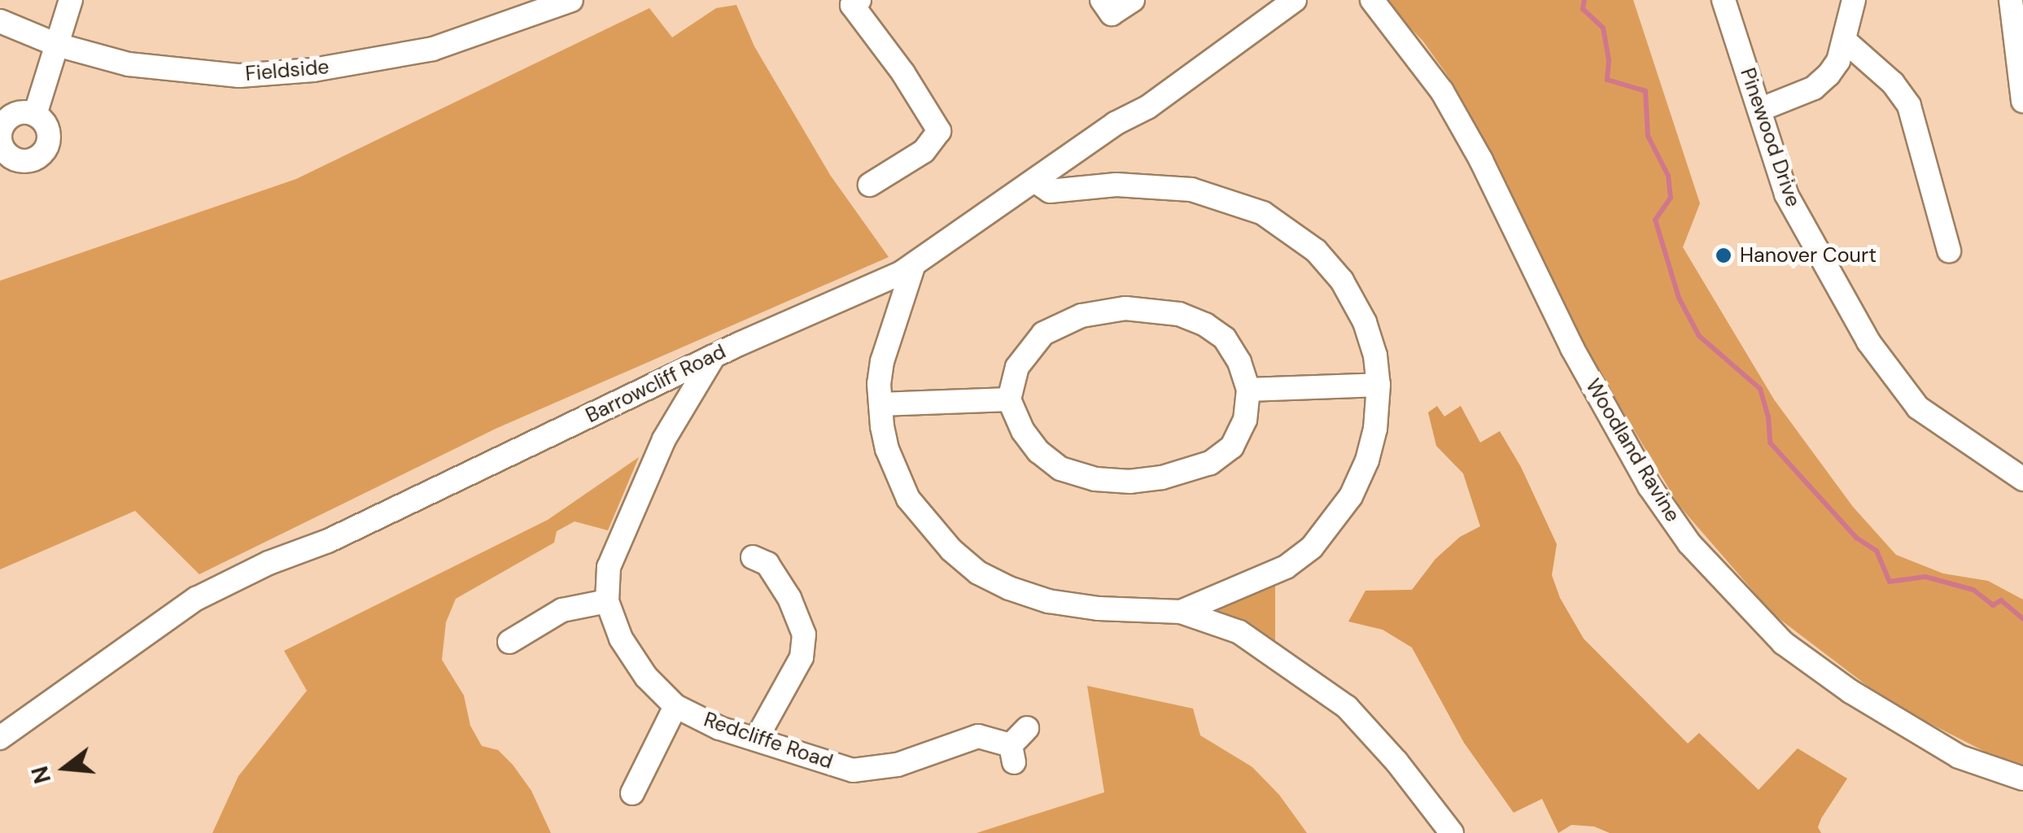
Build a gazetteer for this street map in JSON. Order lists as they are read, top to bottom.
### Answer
{
  "streets": {
    "street": [
      "Fieldside",
      "Pinewood Drive",
      "Barrowcliff Road",
      "Woodland Ravine",
      "Redcliffe Road"
    ]
  },
  "crossings": [
    ["Barrowcliff Road", "Redcliffe Road"]
  ],
  "places": ["Hanover Court"],
  "north": "left"
}
